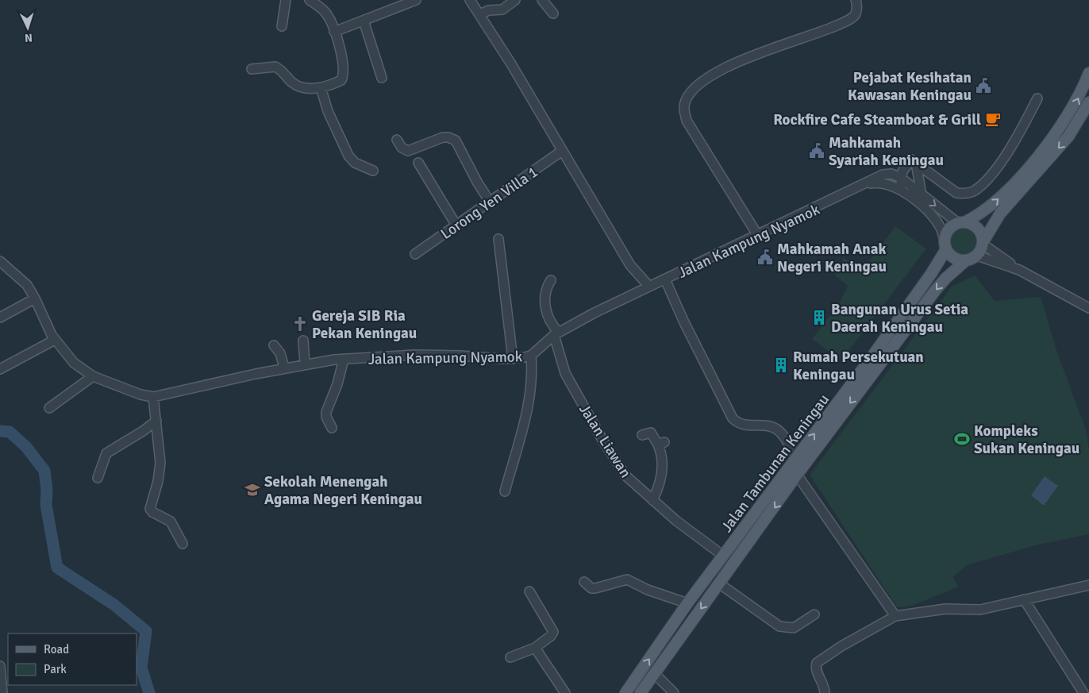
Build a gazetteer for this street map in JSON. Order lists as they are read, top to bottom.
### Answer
{
  "streets": {
    "main road": ["Jalan Tambunan Keningau"],
    "street": ["Lorong Yen Villa 1", "Jalan Kampung Nyamok", "Jalan Liawan"]
  },
  "crossings": [
    ["Jalan Kampung Nyamok", "Jalan Liawan"],
    ["Jalan Kampung Nyamok", "Jalan Tambunan Keningau"],
    ["Jalan Liawan", "Jalan Tambunan Keningau"]
  ],
  "places": {
    "public building": ["Pejabat Kesihatan Kawasan Keningau", "Mahkamah Syariah Keningau", "Mahkamah Anak Negeri Keningau"],
    "cafe": ["Rockfire Cafe Steamboat & Grill"],
    "building": ["Bangunan Urus Setia Daerah Keningau", "Rumah Persekutuan Keningau"],
    "church": ["Gereja SIB Ria Pekan Keningau"],
    "sports": ["Kompleks Sukan Keningau"],
    "school or university": ["Sekolah Menengah Agama Negeri Keningau"]
  },
  "legend": ["Road", "Park"],
  "north": "bottom"
}
